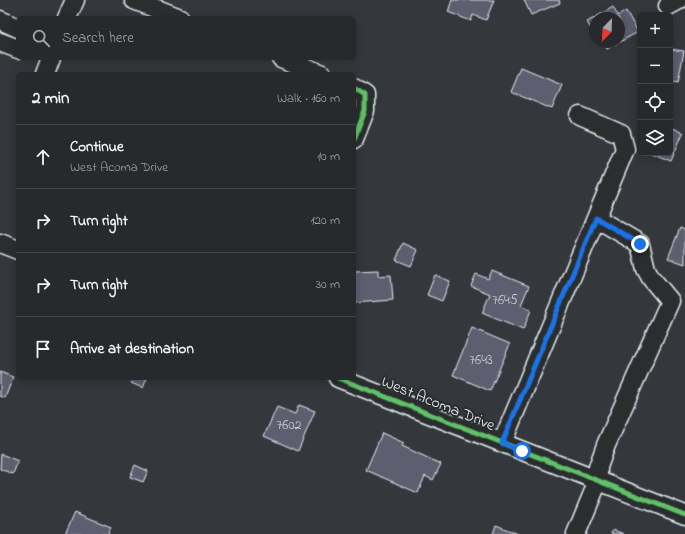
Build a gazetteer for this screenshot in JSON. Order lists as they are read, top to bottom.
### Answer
{
  "streets": {
    "street": ["West Acoma Drive"]
  },
  "house_numbers": ["7645", "7643", "7602"],
  "north": "bottom left",
  "page": {
    "map_buttons": ["+", "−"],
    "search": "Search here",
    "heading": ["2 min", "Walk · 160 m"],
    "list": [
      ["Continue", "West Acoma Drive", "10 m"],
      ["Turn right", "120 m"],
      ["Turn right", "30 m"],
      "Arrive at destination"
    ]
  }
}
